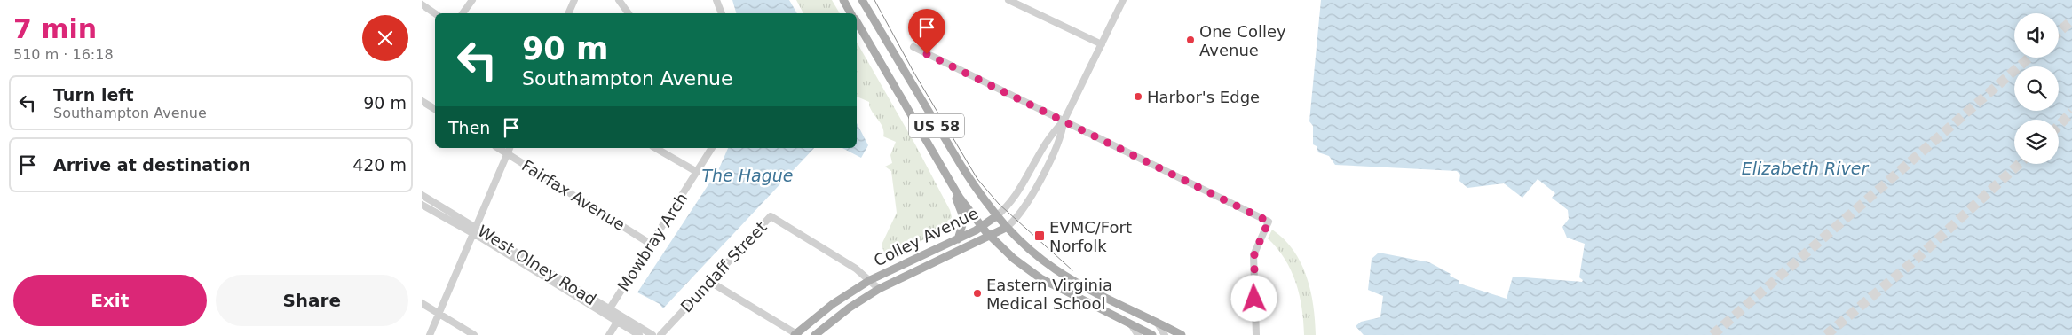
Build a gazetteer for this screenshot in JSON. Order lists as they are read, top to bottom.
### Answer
{
  "streets": {
    "main road": ["US 58", "Colley Avenue"],
    "street": [
      "Fairfax Avenue",
      "Mowbray Arch",
      "West Olney Road",
      "Dundaff Street"
    ]
  },
  "crossings": [
    ["US 58", "Colley Avenue"],
    ["Fairfax Avenue", "Mowbray Arch"],
    ["Colley Avenue", "Dundaff Street"],
    ["Mowbray Arch", "West Olney Road"]
  ],
  "water": ["Elizabeth River", "The Hague"],
  "places": {
    "other": ["One Colley Avenue", "Harbor's Edge", "Eastern Virginia Medical School"],
    "transit": ["EVMC/Fort Norfolk"]
  },
  "page": {
    "heading": ["7 min", "510 m · 16:18"],
    "turn": ["90 m", "Southampton Avenue"],
    "list": [
      {
        "name": "Turn left",
        "note": "Southampton Avenue",
        "value": "90 m"
      },
      {
        "name": "Arrive at destination",
        "value": "420 m"
      }
    ],
    "then": "Then",
    "buttons": ["Exit", "Share"]
  }
}
